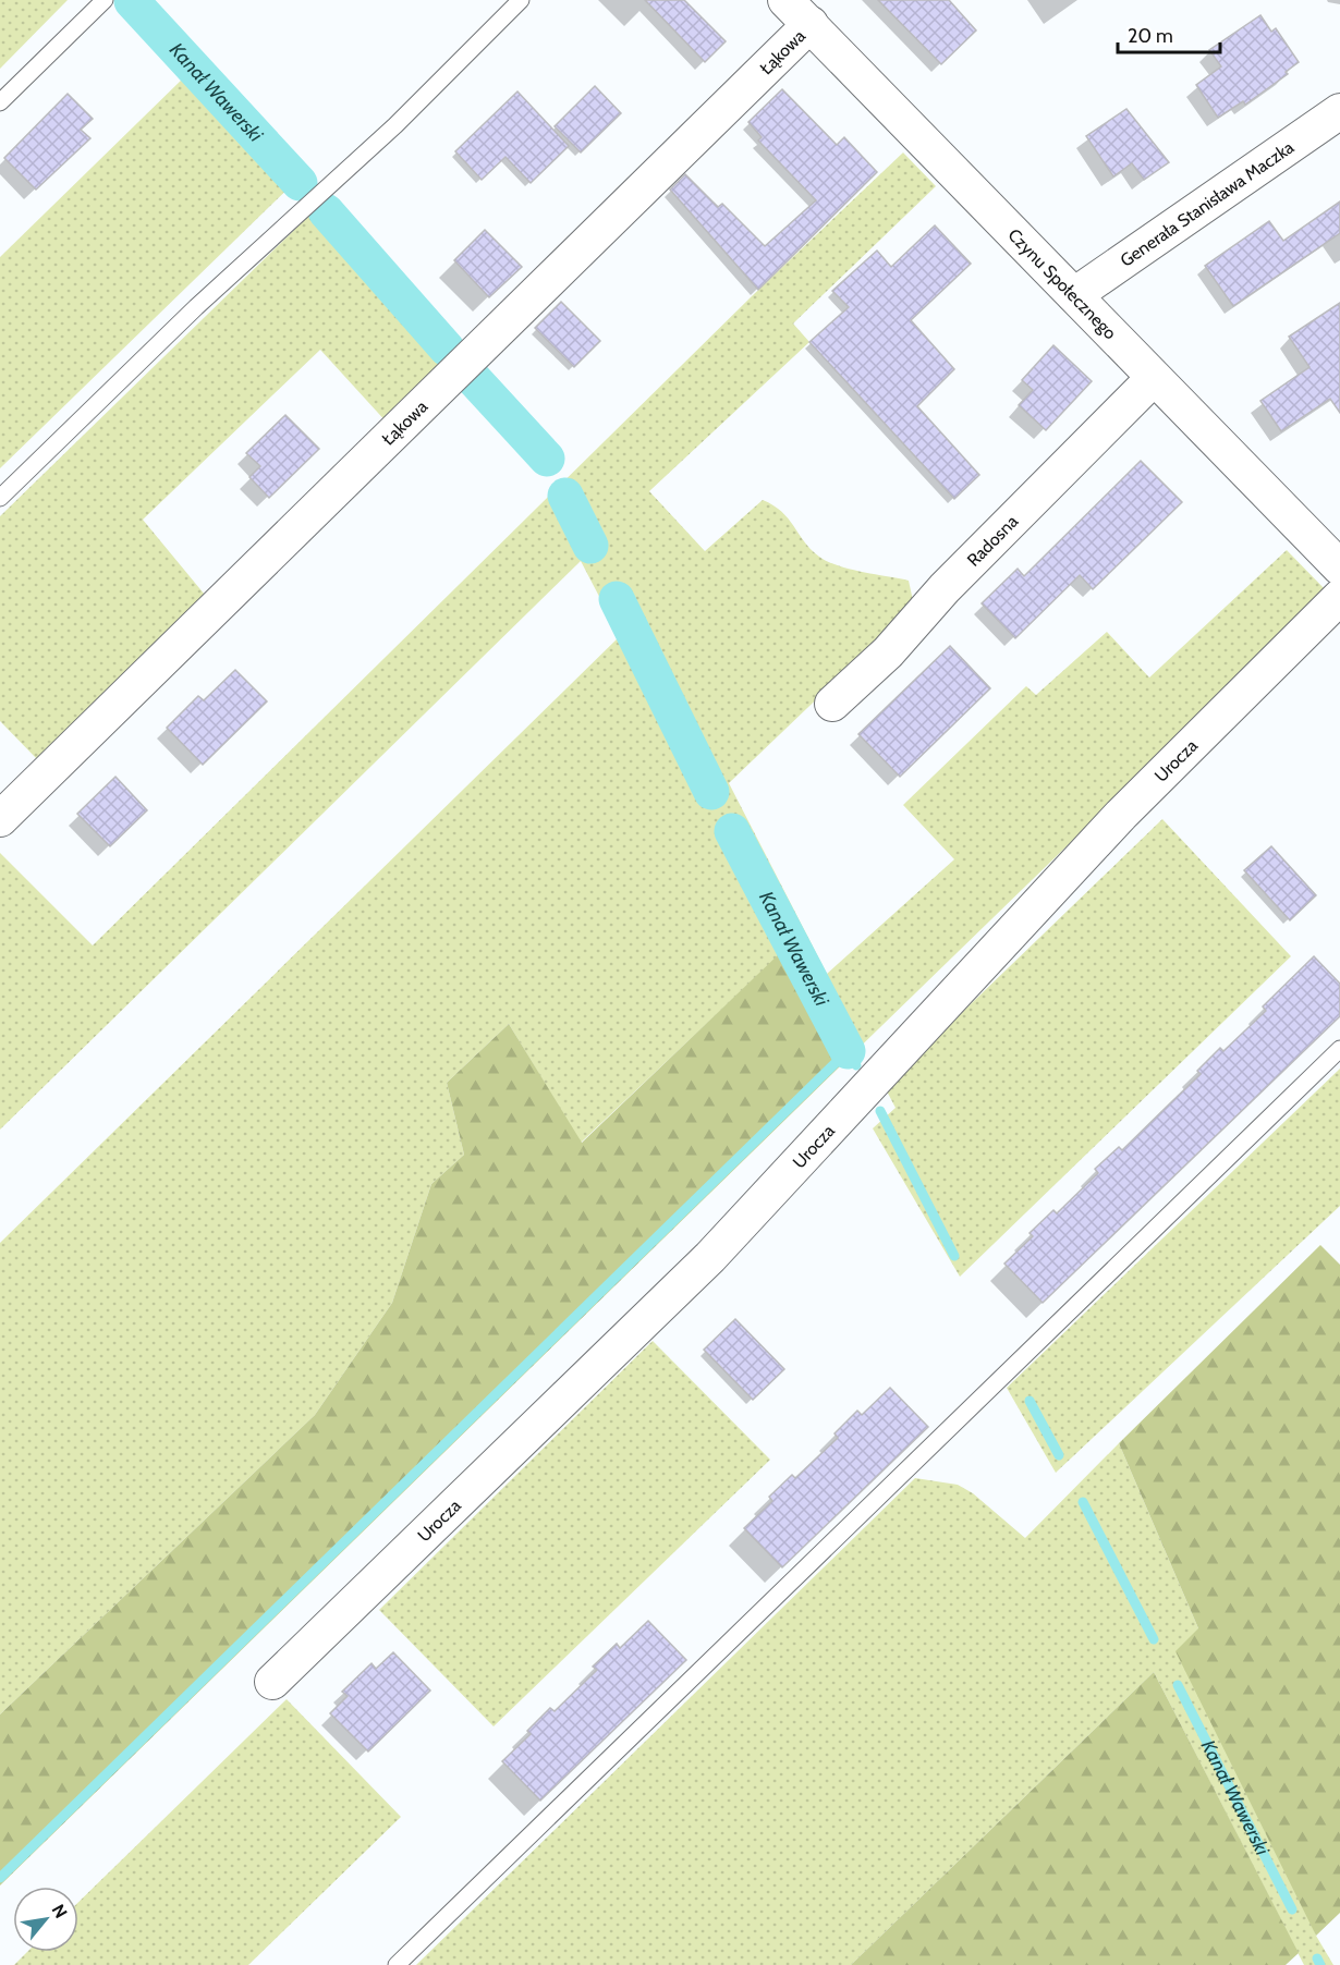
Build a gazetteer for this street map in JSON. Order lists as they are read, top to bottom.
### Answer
{
  "streets": {
    "street": [
      "Łąkowa",
      "Generała Stanisława Maczka",
      "Czynu Społecznego",
      "Radosna",
      "Urocza"
    ]
  },
  "crossings": [
    ["Łąkowa", "Czynu Społecznego"],
    ["Generała Stanisława Maczka", "Czynu Społecznego"],
    ["Czynu Społecznego", "Radosna"]
  ],
  "water": ["Kanał Wawerski"],
  "scale_bar": "20 m",
  "north": "top right"
}
